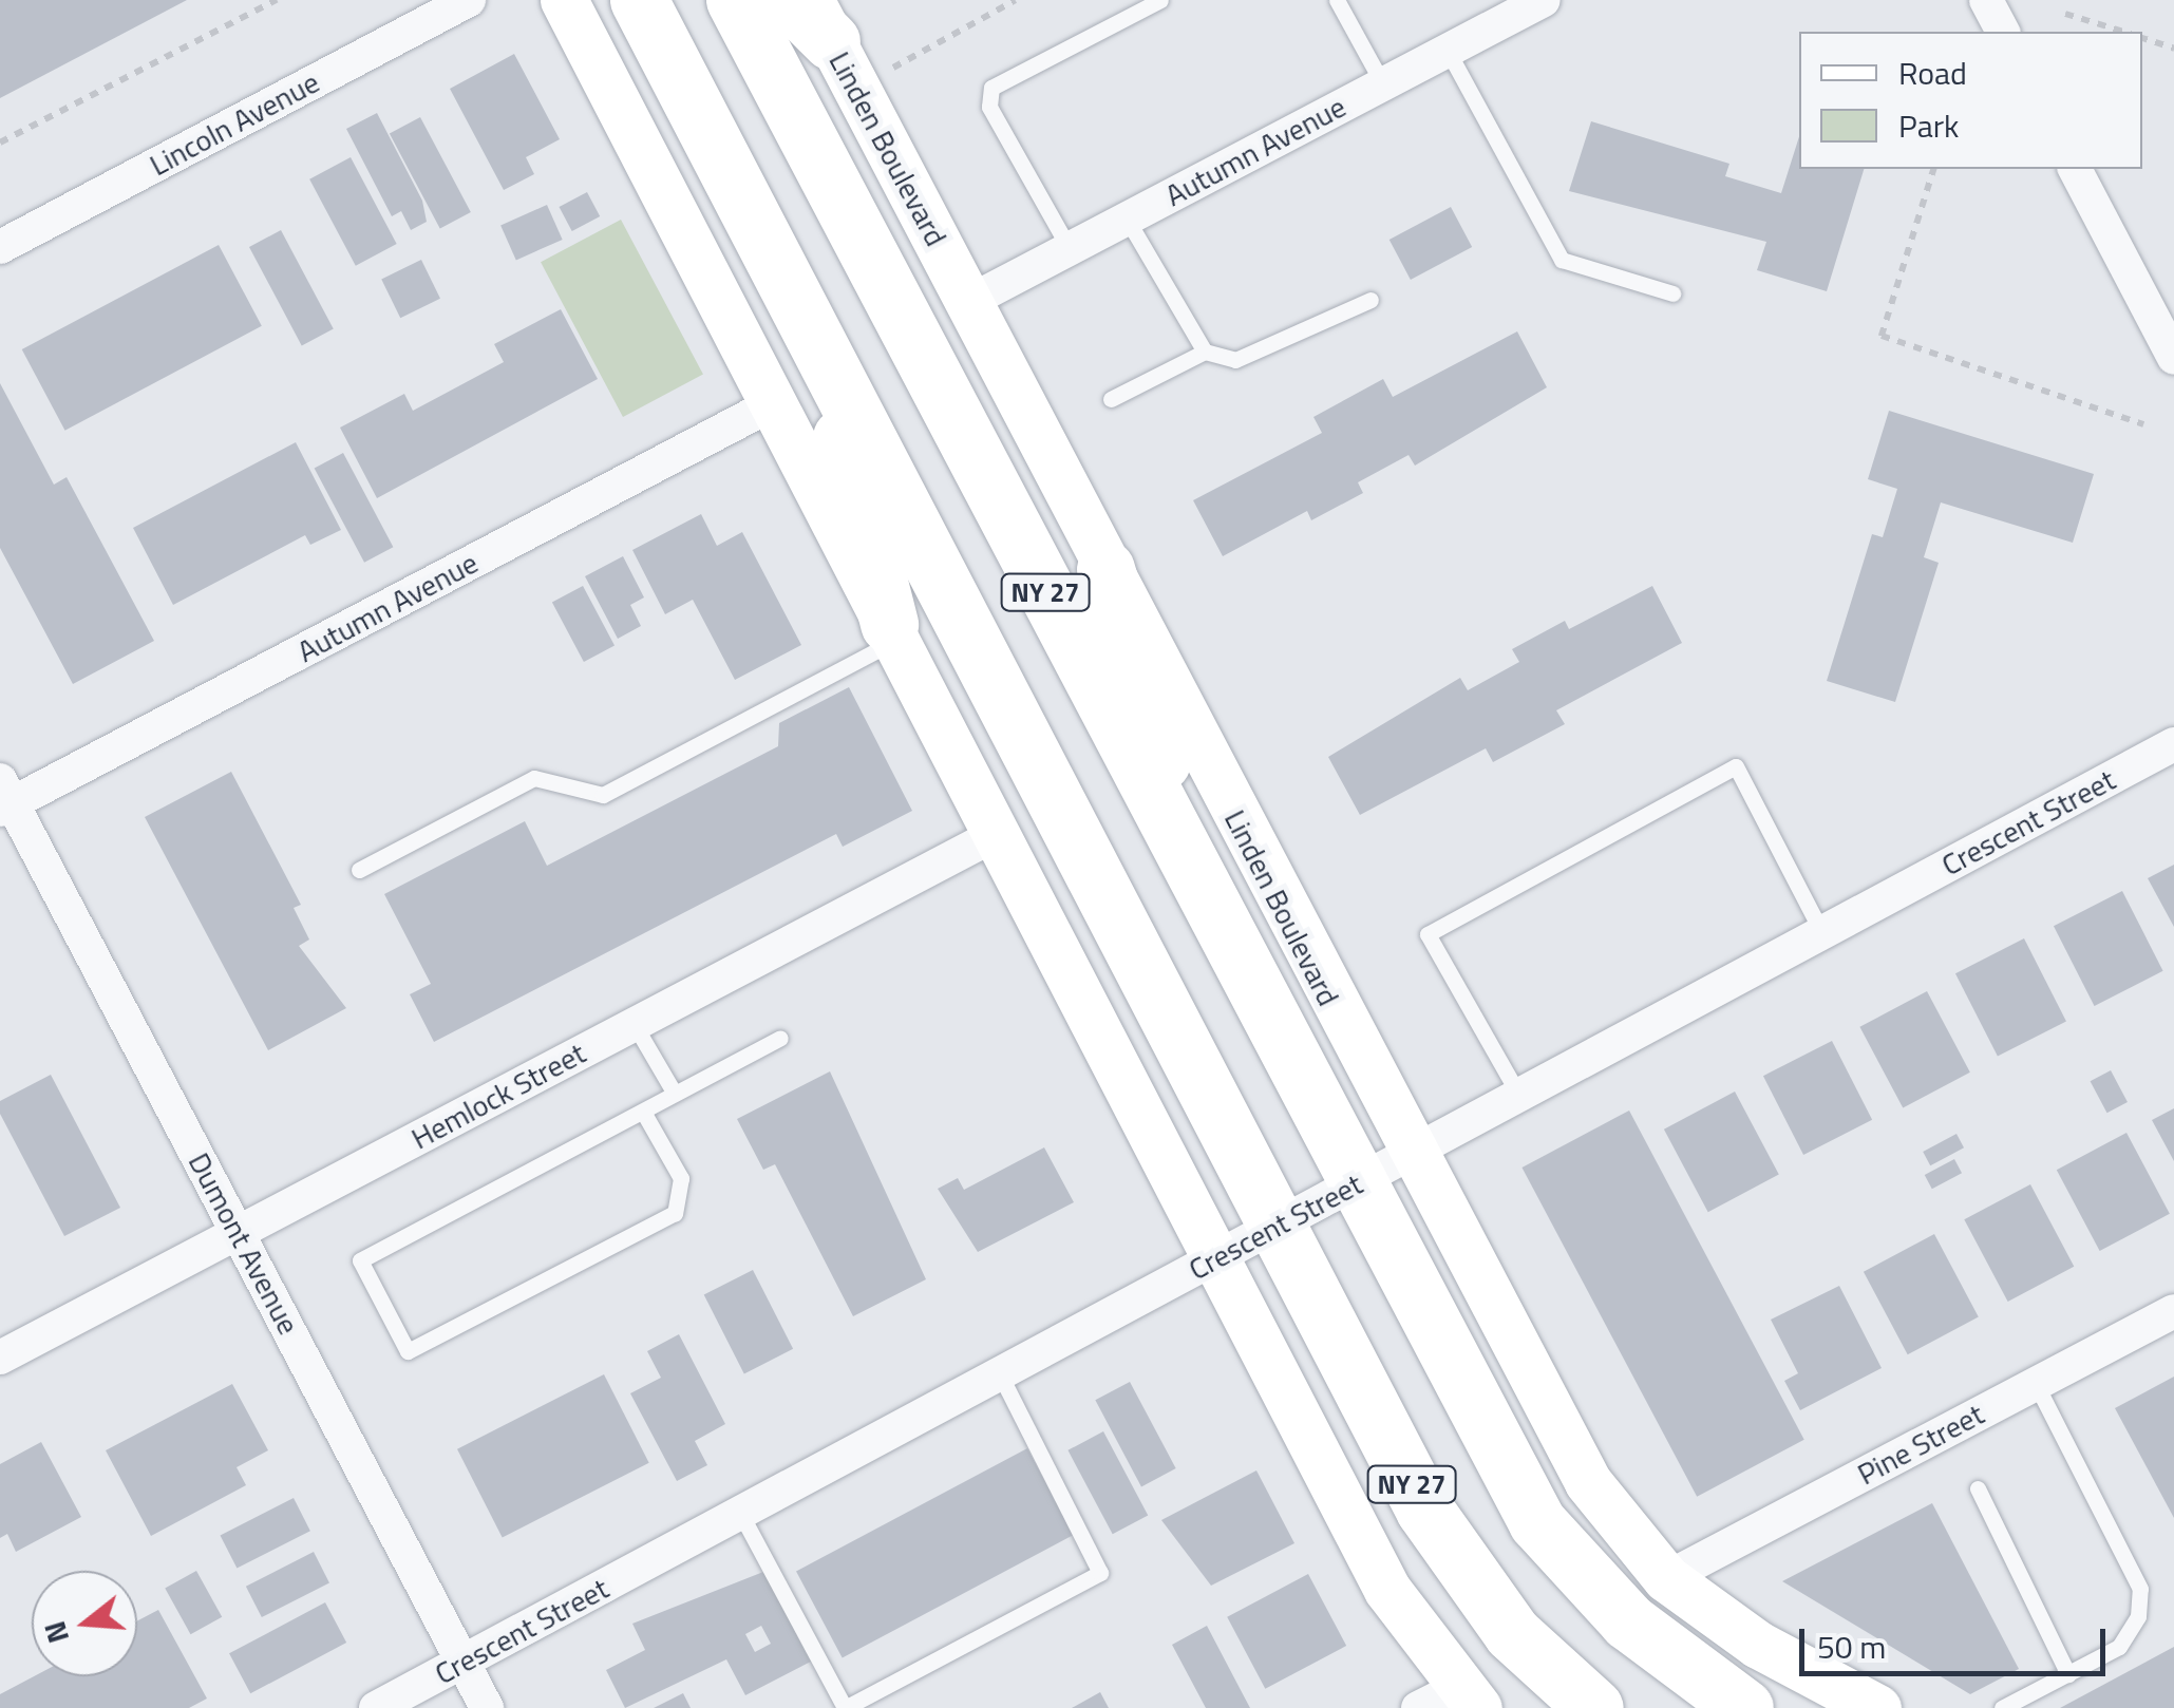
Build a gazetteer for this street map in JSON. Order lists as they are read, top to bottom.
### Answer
{
  "streets": {
    "highway": ["NY 27"],
    "street": [
      "Lincoln Avenue",
      "Linden Boulevard",
      "Autumn Avenue",
      "Crescent Street",
      "Hemlock Street",
      "Dumont Avenue",
      "Pine Street"
    ]
  },
  "crossings": [
    ["Linden Boulevard", "Autumn Avenue"],
    ["Linden Boulevard", "Crescent Street"],
    ["Linden Boulevard", "Pine Street"],
    ["Autumn Avenue", "Dumont Avenue"],
    ["NY 27", "Crescent Street"],
    ["Crescent Street", "Dumont Avenue"],
    ["Hemlock Street", "Dumont Avenue"]
  ],
  "legend": ["Road", "Park"],
  "scale_bar": "50 m",
  "north": "left"
}
